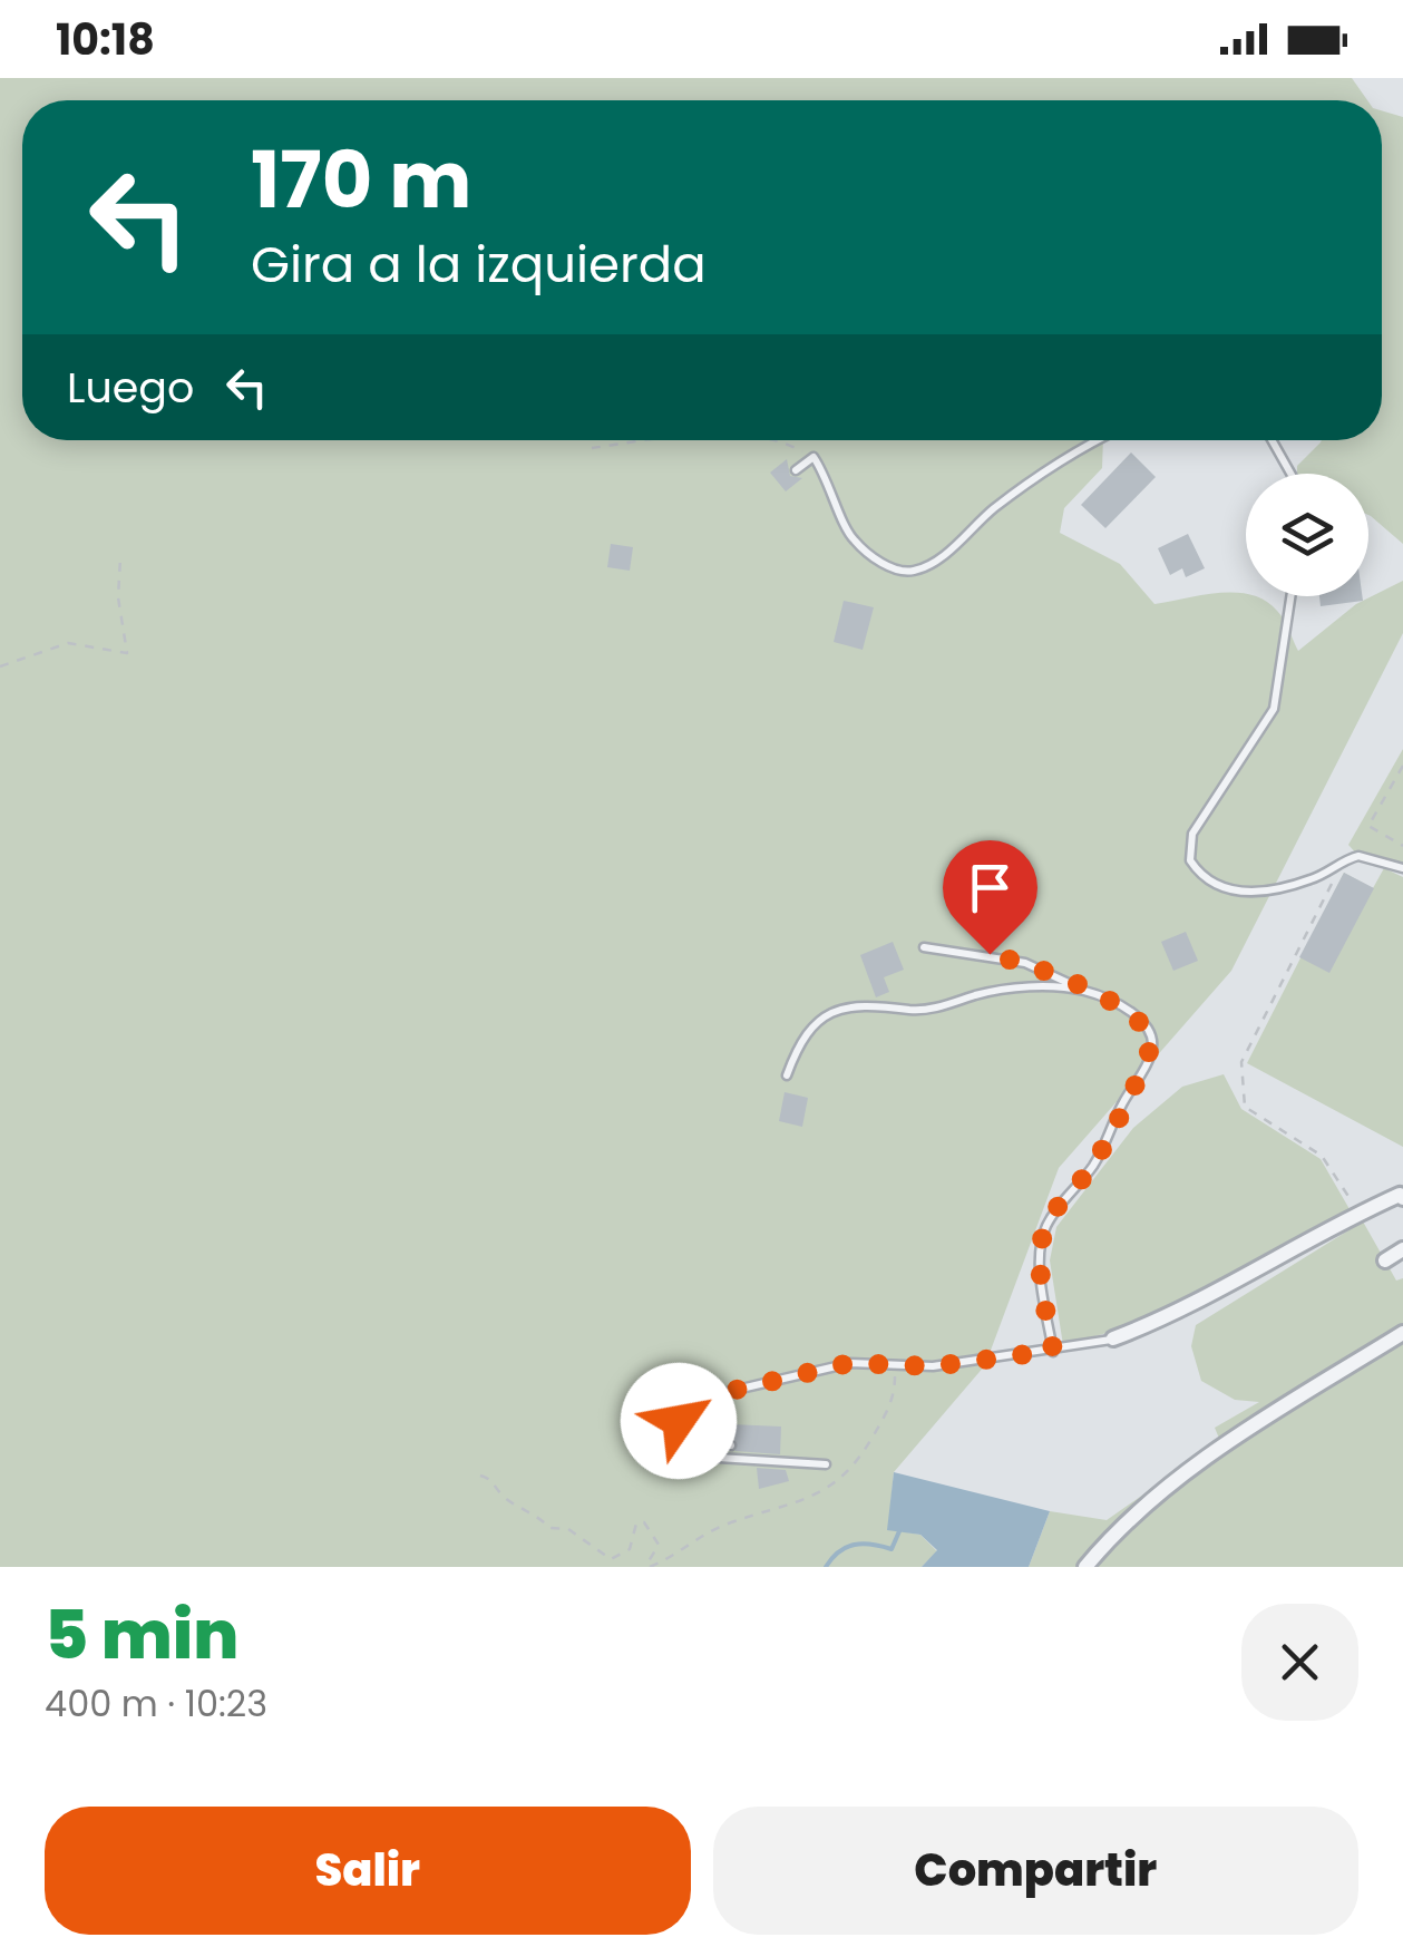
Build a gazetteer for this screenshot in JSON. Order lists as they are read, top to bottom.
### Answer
{
  "page": {
    "status": "10:18",
    "turn": ["170 m", "Gira a la izquierda"],
    "then": "Luego",
    "heading": ["5 min", "400 m · 10:23"],
    "buttons": ["Salir", "Compartir"]
  }
}
